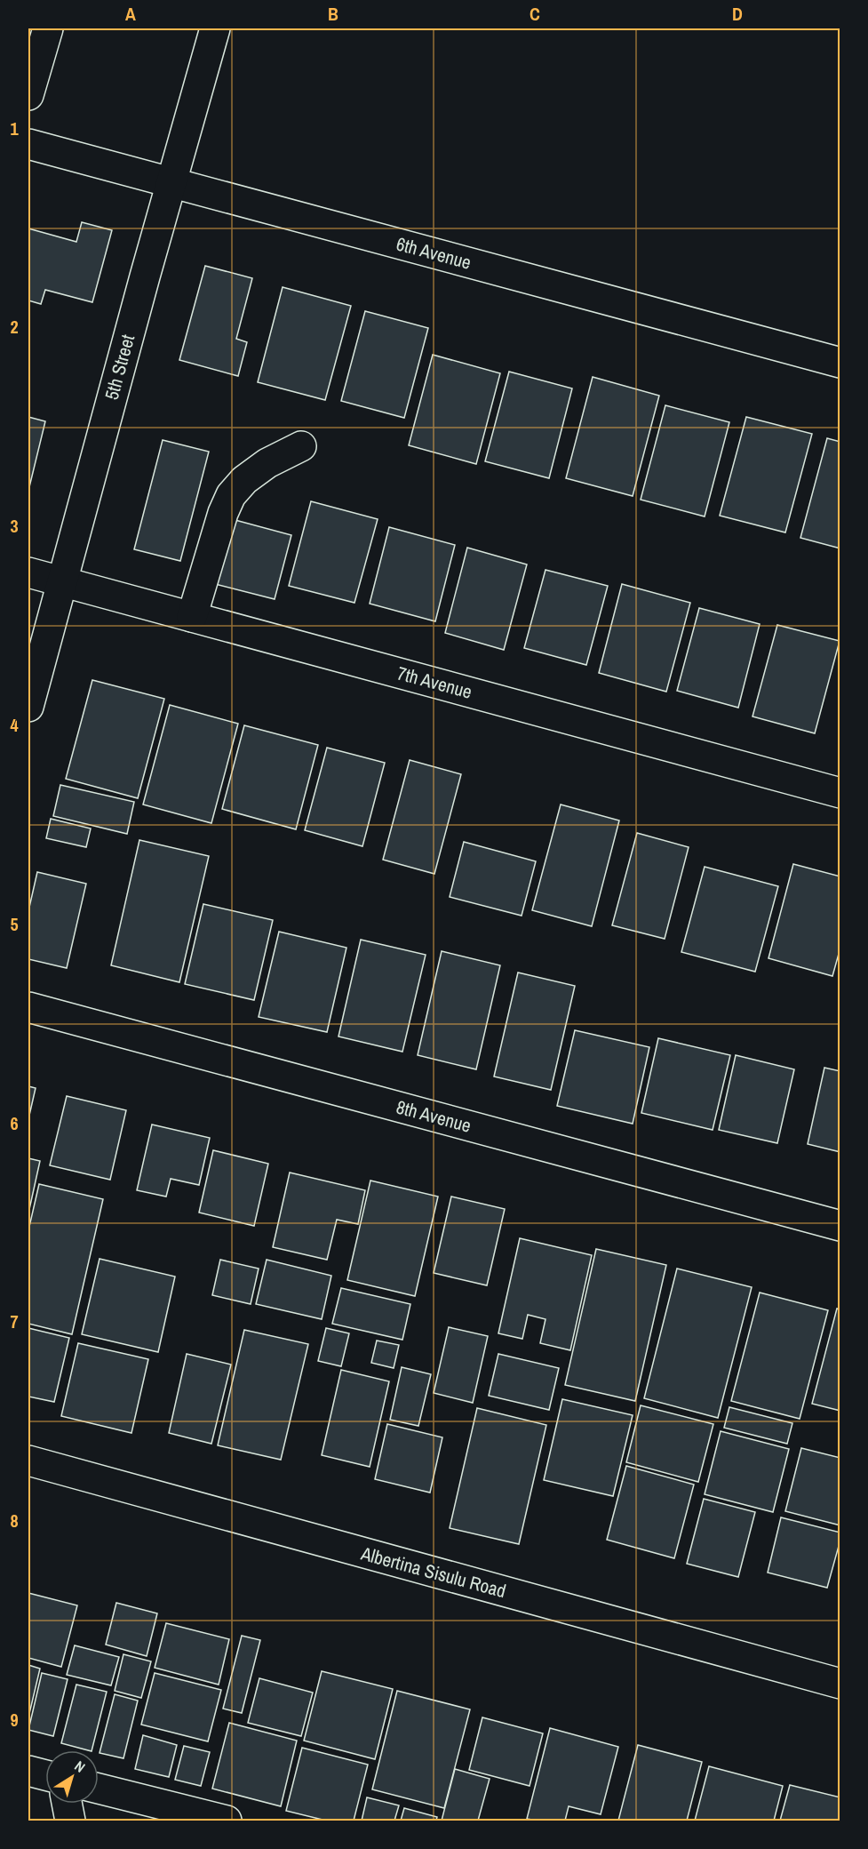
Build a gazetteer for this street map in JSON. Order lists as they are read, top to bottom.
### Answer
{
  "streets": {
    "street": [
      "6th Avenue",
      "5th Street",
      "7th Avenue",
      "8th Avenue",
      "Albertina Sisulu Road"
    ]
  },
  "crossings": [
    ["6th Avenue", "5th Street"],
    ["5th Street", "7th Avenue"]
  ],
  "north": "top right",
  "grid": {
    "columns": [
      "A",
      "B",
      "C",
      "D"
    ],
    "rows": [
      "1",
      "2",
      "3",
      "4",
      "5",
      "6",
      "7",
      "8",
      "9"
    ]
  }
}
